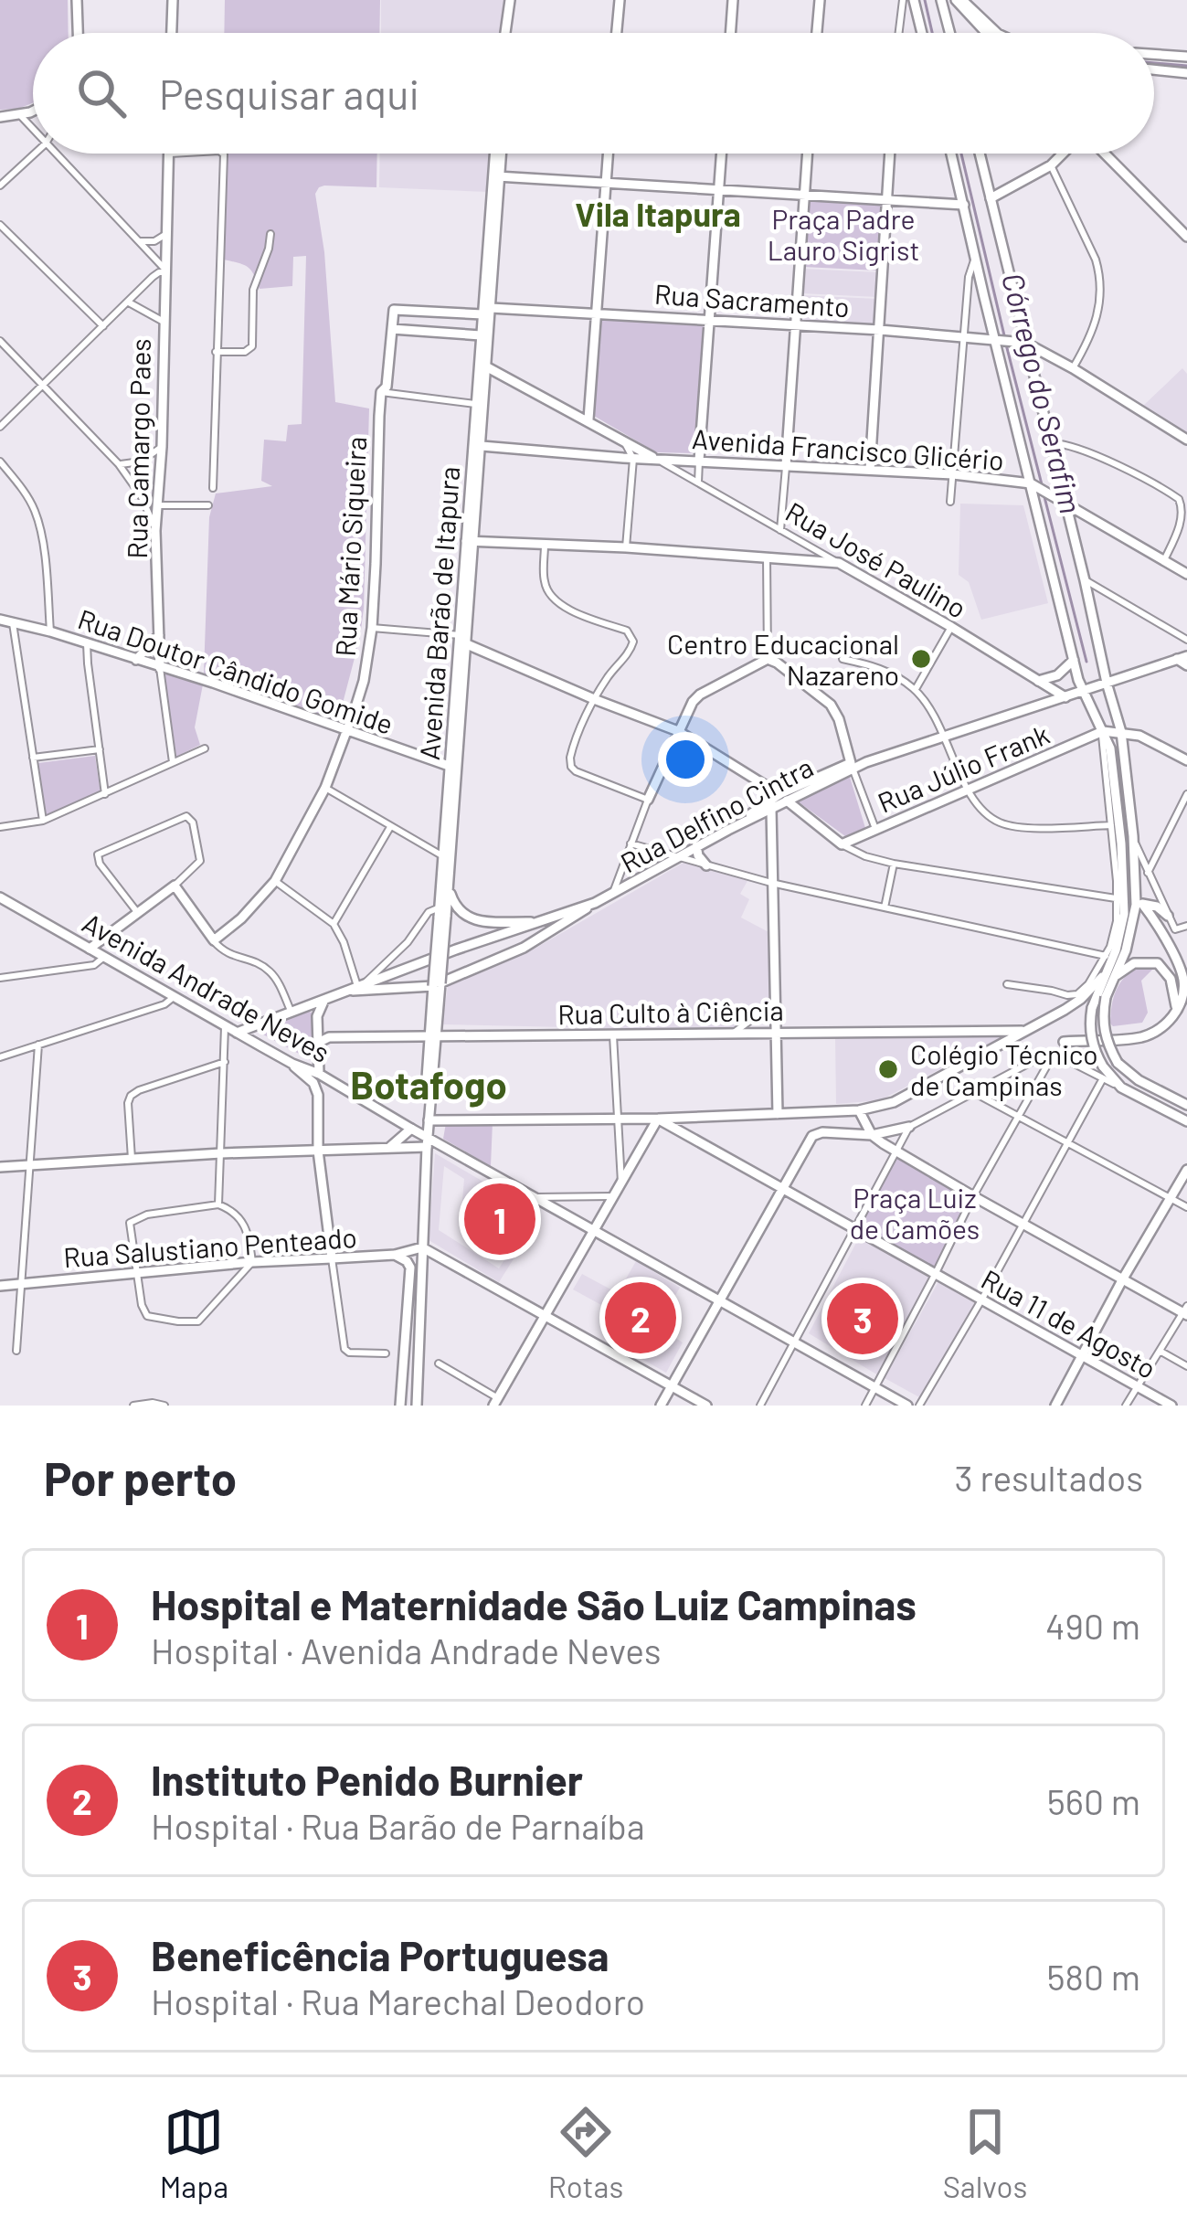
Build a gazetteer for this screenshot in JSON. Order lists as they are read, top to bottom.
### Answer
{
  "streets": {
    "main road": [
      "Rua Sacramento",
      "Rua Camargo Paes",
      "Avenida Francisco Glicério",
      "Rua Mário Siqueira",
      "Rua José Paulino",
      "Avenida Barão de Itapura",
      "Rua Doutor Cândido Gomide",
      "Rua Júlio Frank",
      "Rua Delfino Cintra",
      "Avenida Andrade Neves",
      "Rua Culto à Ciência",
      "Rua Salustiano Penteado",
      "Rua 11 de Agosto"
    ]
  },
  "crossings": [
    ["Rua Sacramento", "Rua Mário Siqueira"],
    ["Rua Sacramento", "Avenida Barão de Itapura"],
    ["Rua Camargo Paes", "Rua Doutor Cândido Gomide"],
    ["Avenida Francisco Glicério", "Rua José Paulino"],
    ["Avenida Francisco Glicério", "Avenida Barão de Itapura"],
    ["Rua Mário Siqueira", "Rua Doutor Cândido Gomide"],
    ["Rua José Paulino", "Avenida Barão de Itapura"],
    ["Rua José Paulino", "Rua Delfino Cintra"],
    ["Avenida Barão de Itapura", "Rua Doutor Cândido Gomide"],
    ["Avenida Barão de Itapura", "Avenida Andrade Neves"],
    ["Avenida Barão de Itapura", "Rua Culto à Ciência"],
    ["Avenida Barão de Itapura", "Rua Salustiano Penteado"]
  ],
  "districts": ["Vila Itapura", "Botafogo"],
  "water": ["Córrego do Serafim"],
  "parks": ["Praça Padre Lauro Sigrist", "Praça Luiz de Camões"],
  "places": ["Centro Educacional Nazareno", "Colégio Técnico de Campinas"],
  "page": {
    "search": "Pesquisar aqui",
    "pins": ["1", "2", "3"],
    "heading": ["Por perto", "3 resultados"],
    "list": [
      {
        "mark": "1",
        "name": "Hospital e Maternidade São Luiz Campinas",
        "note": "Hospital · Avenida Andrade Neves",
        "value": "490 m"
      },
      {
        "mark": "2",
        "name": "Instituto Penido Burnier",
        "note": "Hospital · Rua Barão de Parnaíba",
        "value": "560 m"
      },
      {
        "mark": "3",
        "name": "Beneficência Portuguesa",
        "note": "Hospital · Rua Marechal Deodoro",
        "value": "580 m"
      }
    ],
    "nav": ["Mapa", "Rotas", "Salvos"]
  }
}
